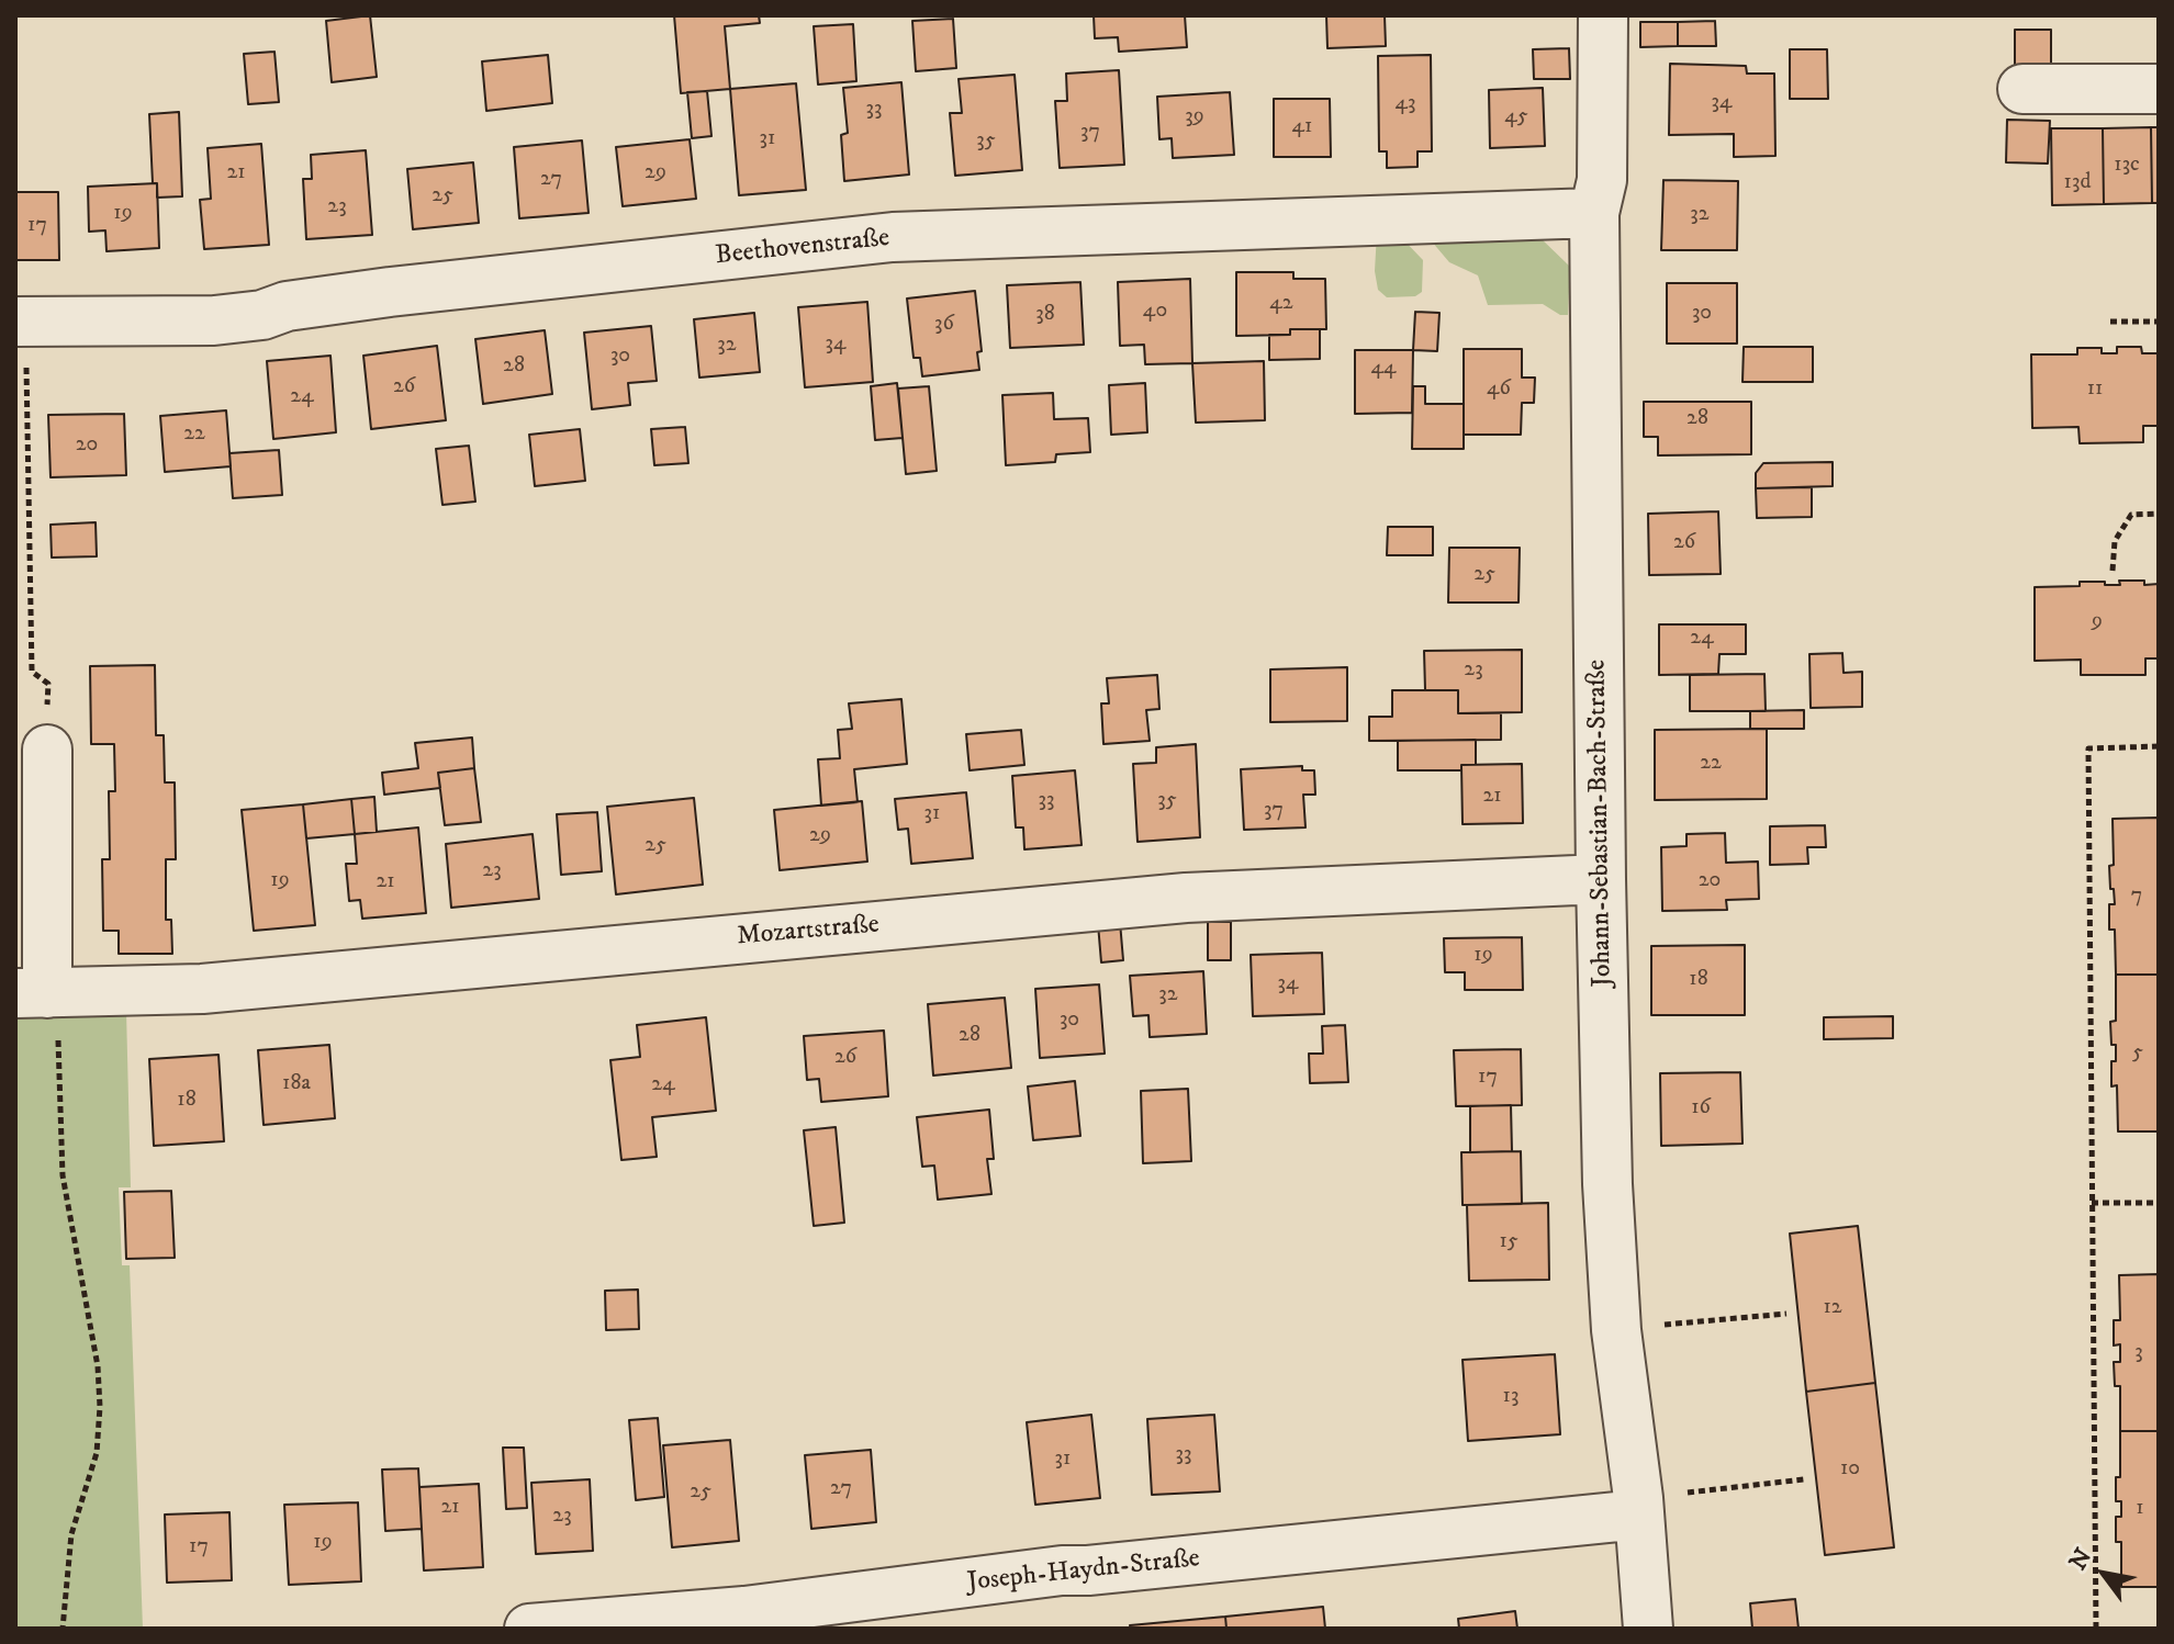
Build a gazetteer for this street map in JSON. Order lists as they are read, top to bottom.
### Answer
{
  "streets": {
    "street": [
      "Beethovenstraße",
      "Johann-Sebastian-Bach-Straße",
      "Mozartstraße",
      "Joseph-Haydn-Straße"
    ]
  },
  "crossings": [
    ["Beethovenstraße", "Johann-Sebastian-Bach-Straße"],
    ["Johann-Sebastian-Bach-Straße", "Mozartstraße"],
    ["Johann-Sebastian-Bach-Straße", "Joseph-Haydn-Straße"]
  ],
  "house_numbers": [
    "34",
    "43",
    "33",
    "39",
    "45",
    "41",
    "37",
    "31",
    "35",
    "13c",
    "21",
    "29",
    "27",
    "13d",
    "25",
    "23",
    "19",
    "32",
    "17",
    "42",
    "40",
    "30",
    "38",
    "36",
    "34",
    "32",
    "30",
    "28",
    "44",
    "26",
    "46",
    "11",
    "24",
    "28",
    "22",
    "20",
    "26",
    "25",
    "9",
    "24",
    "23",
    "22",
    "21",
    "33",
    "35",
    "37",
    "31",
    "29",
    "25",
    "23",
    "19",
    "20",
    "21",
    "7",
    "19",
    "18",
    "34",
    "32",
    "30",
    "28",
    "5",
    "26",
    "17",
    "18a",
    "24",
    "18",
    "16",
    "15",
    "12",
    "3",
    "13",
    "33",
    "31",
    "10",
    "27",
    "25",
    "21",
    "1",
    "23",
    "19",
    "17"
  ],
  "north": "top left"
}
